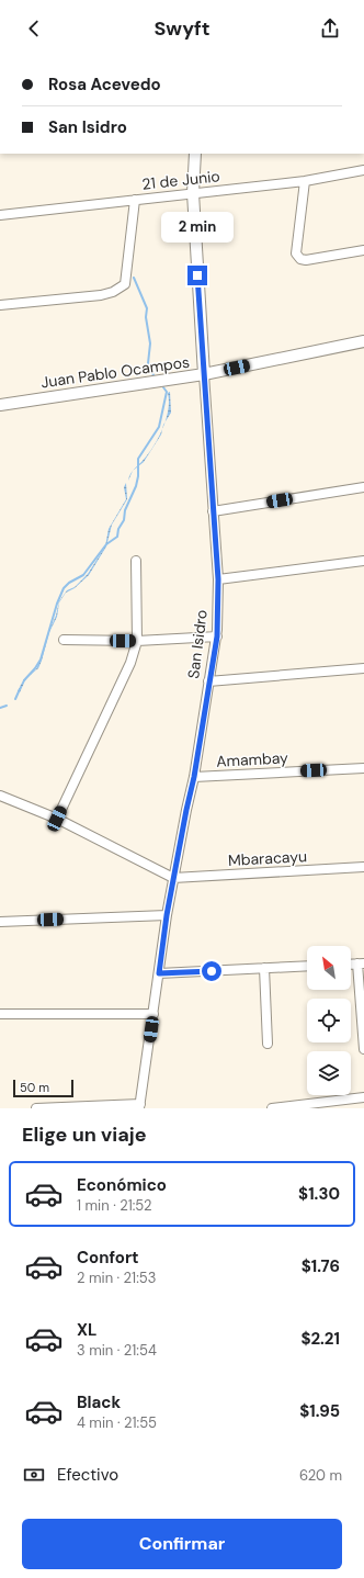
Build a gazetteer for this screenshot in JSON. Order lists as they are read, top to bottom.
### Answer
{
  "streets": {
    "street": [
      "21 de Junio",
      "Juan Pablo Ocampos",
      "San Isidro",
      "Amambay",
      "Mbaracayu"
    ]
  },
  "crossings": [
    ["21 de Junio", "San Isidro"],
    ["Juan Pablo Ocampos", "San Isidro"],
    ["San Isidro", "Amambay"],
    ["San Isidro", "Mbaracayu"]
  ],
  "scale_bar": "50 m",
  "north": "top left",
  "page": {
    "header": "Swyft",
    "banner": ["Rosa Acevedo", "San Isidro"],
    "bubble": "2 min",
    "scale": "50 m",
    "heading": "Elige un viaje",
    "list": [
      {
        "name": "Económico",
        "note": "1 min · 21:52",
        "value": "$1.30"
      },
      {
        "name": "Confort",
        "note": "2 min · 21:53",
        "value": "$1.76"
      },
      {
        "name": "XL",
        "note": "3 min · 21:54",
        "value": "$2.21"
      },
      {
        "name": "Black",
        "note": "4 min · 21:55",
        "value": "$1.95"
      }
    ],
    "pay": ["Efectivo", "620 m"],
    "buttons": "Confirmar"
  }
}
